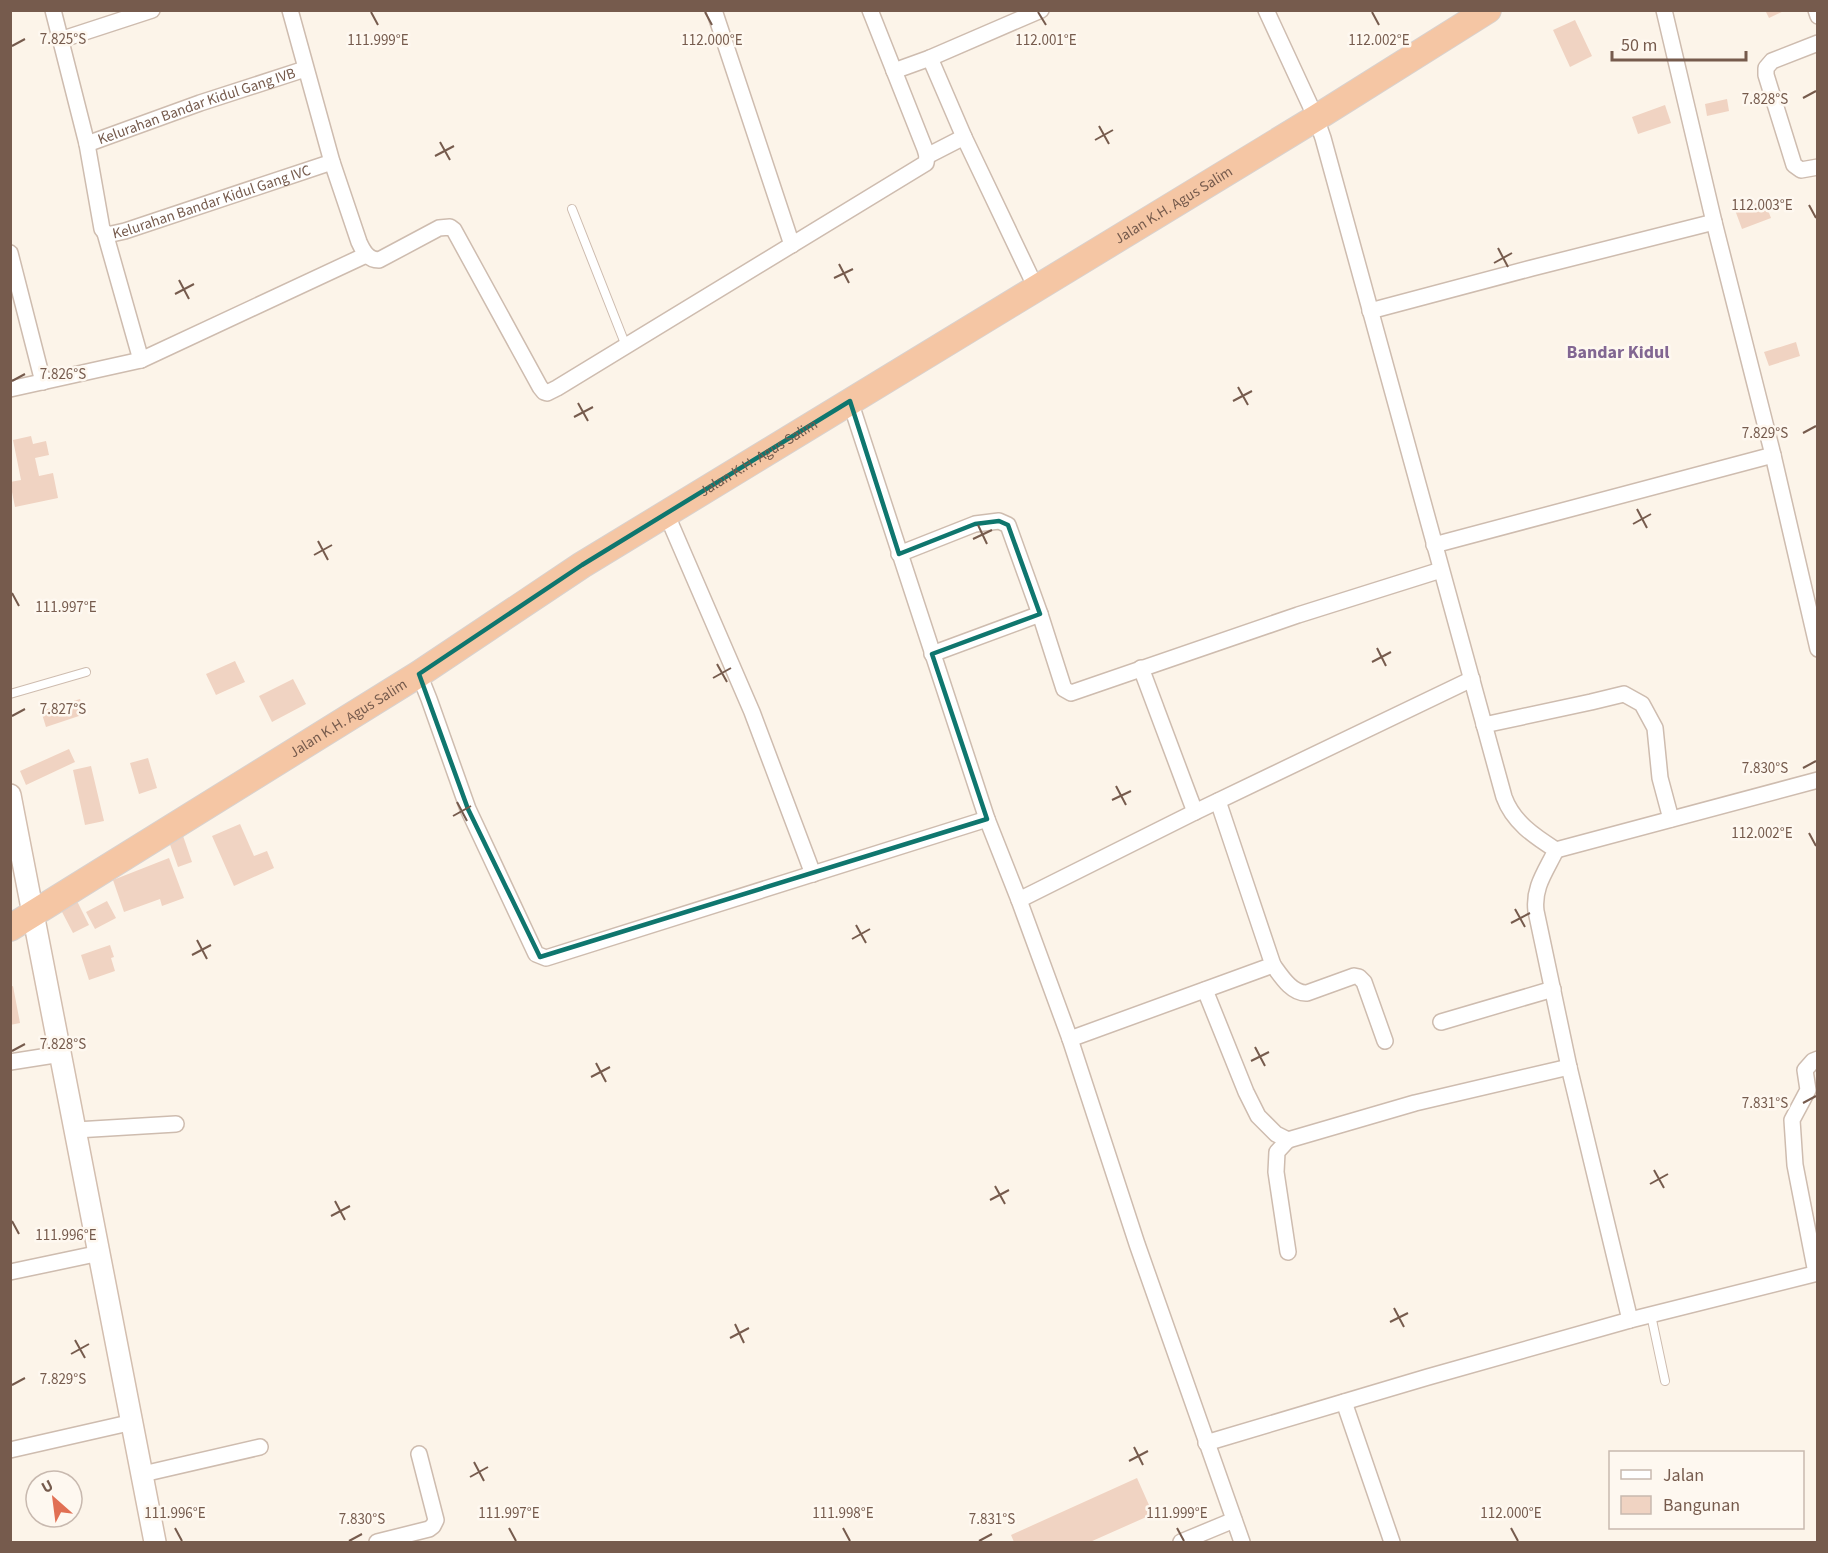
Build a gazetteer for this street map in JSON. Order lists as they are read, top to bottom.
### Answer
{
  "streets": {
    "highway": ["Jalan K.H. Agus Salim"],
    "street": ["Kelurahan Bandar Kidul Gang IVB", "Kelurahan Bandar Kidul Gang IVC"]
  },
  "crossings": [
    ["Kelurahan Bandar Kidul Gang IVB", "Kelurahan Bandar Kidul Gang IVC"]
  ],
  "districts": ["Bandar Kidul"],
  "legend": ["Jalan", "Bangunan"],
  "scale_bar": "50 m",
  "north": "top left",
  "coordinates": [
    "7.825°S",
    "111.999°E",
    "112.000°E",
    "112.001°E",
    "112.002°E",
    "7.828°S",
    "112.003°E",
    "7.826°S",
    "7.829°S",
    "111.997°E",
    "7.827°S",
    "7.830°S",
    "7.831°S",
    "111.996°E",
    "111.998°E"
  ]
}
